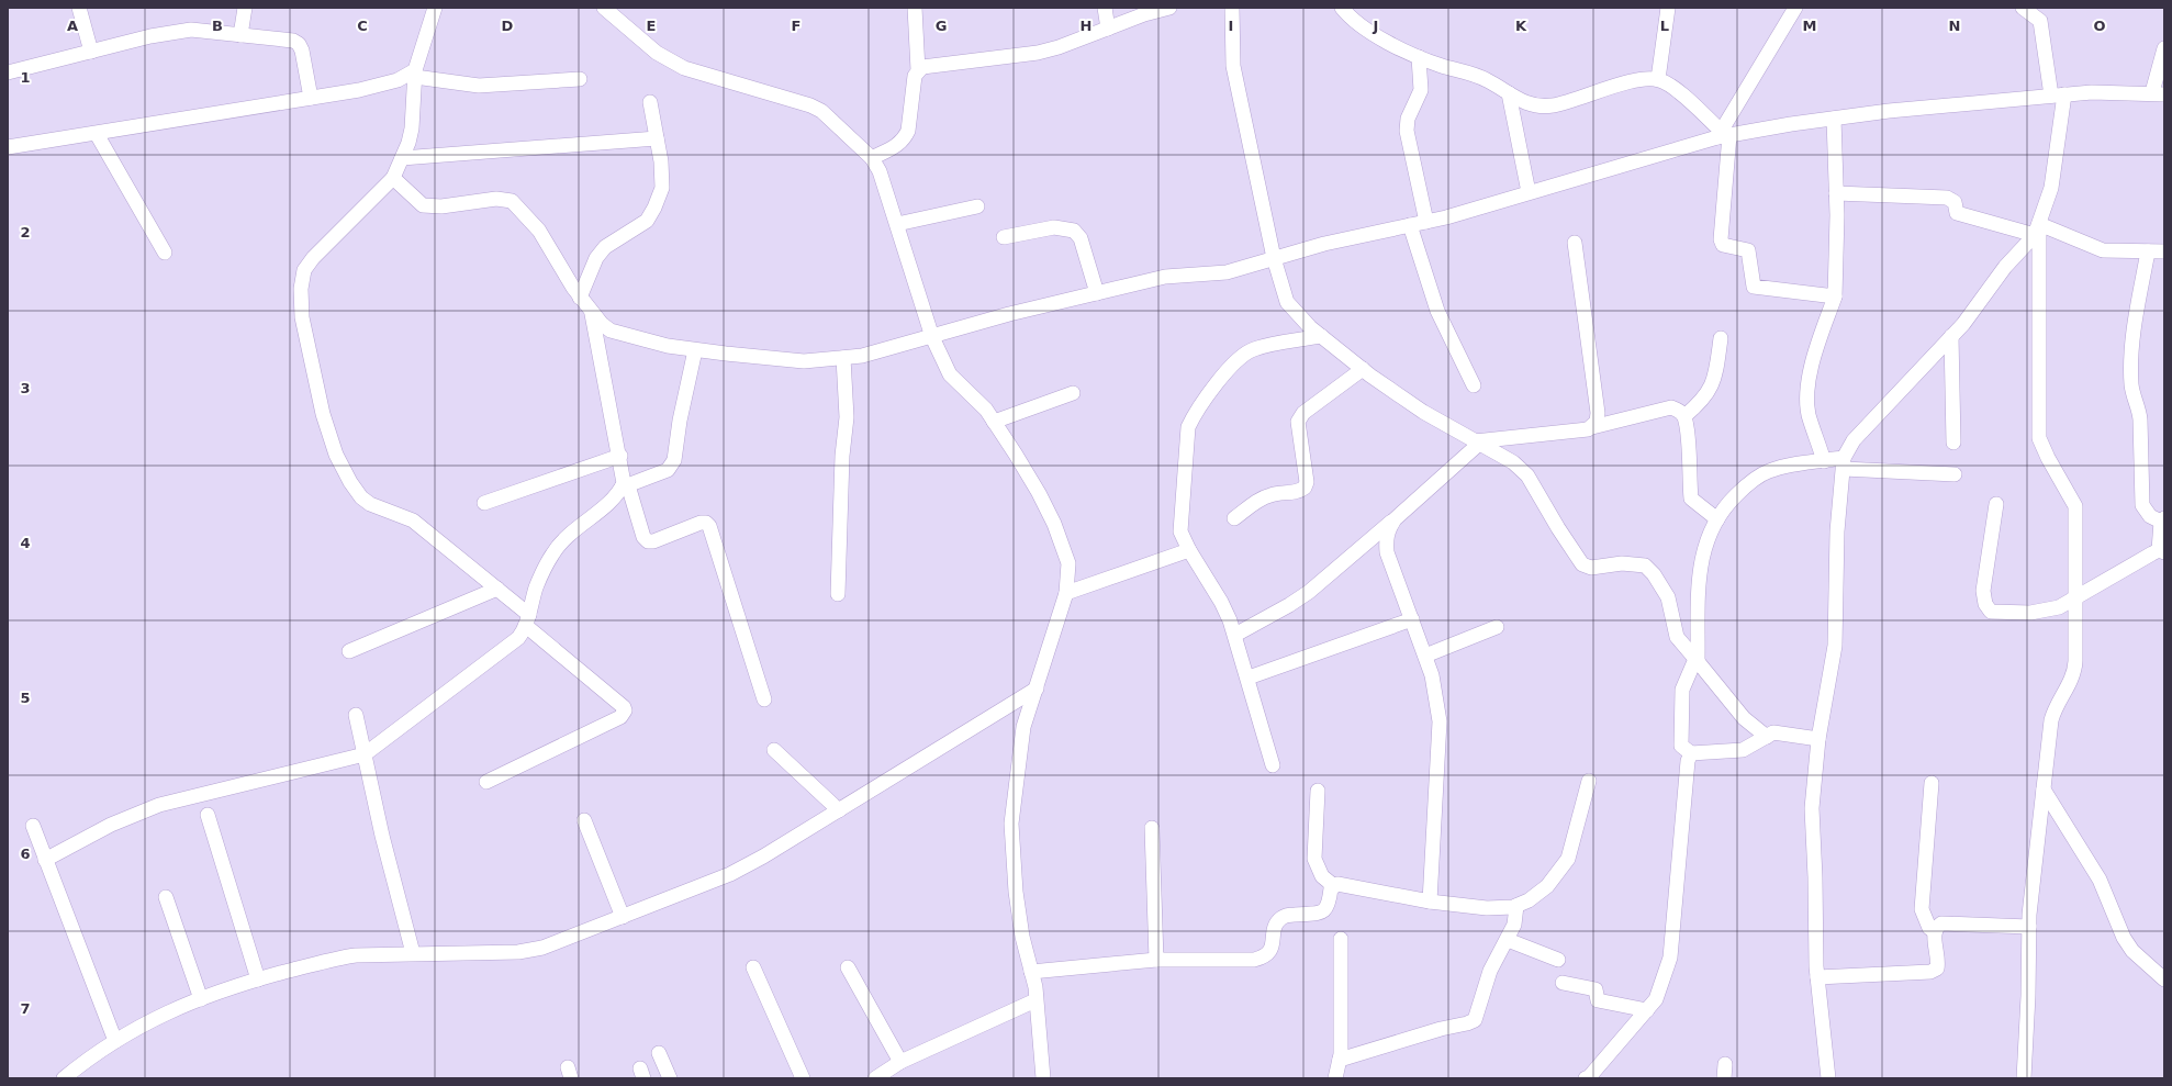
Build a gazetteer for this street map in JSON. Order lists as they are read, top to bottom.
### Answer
{
  "grid": {
    "columns": [
      "A",
      "B",
      "C",
      "D",
      "E",
      "F",
      "G",
      "H",
      "I",
      "J",
      "K",
      "L",
      "M",
      "N",
      "O"
    ],
    "rows": [
      "1",
      "2",
      "3",
      "4",
      "5",
      "6",
      "7"
    ]
  }
}
